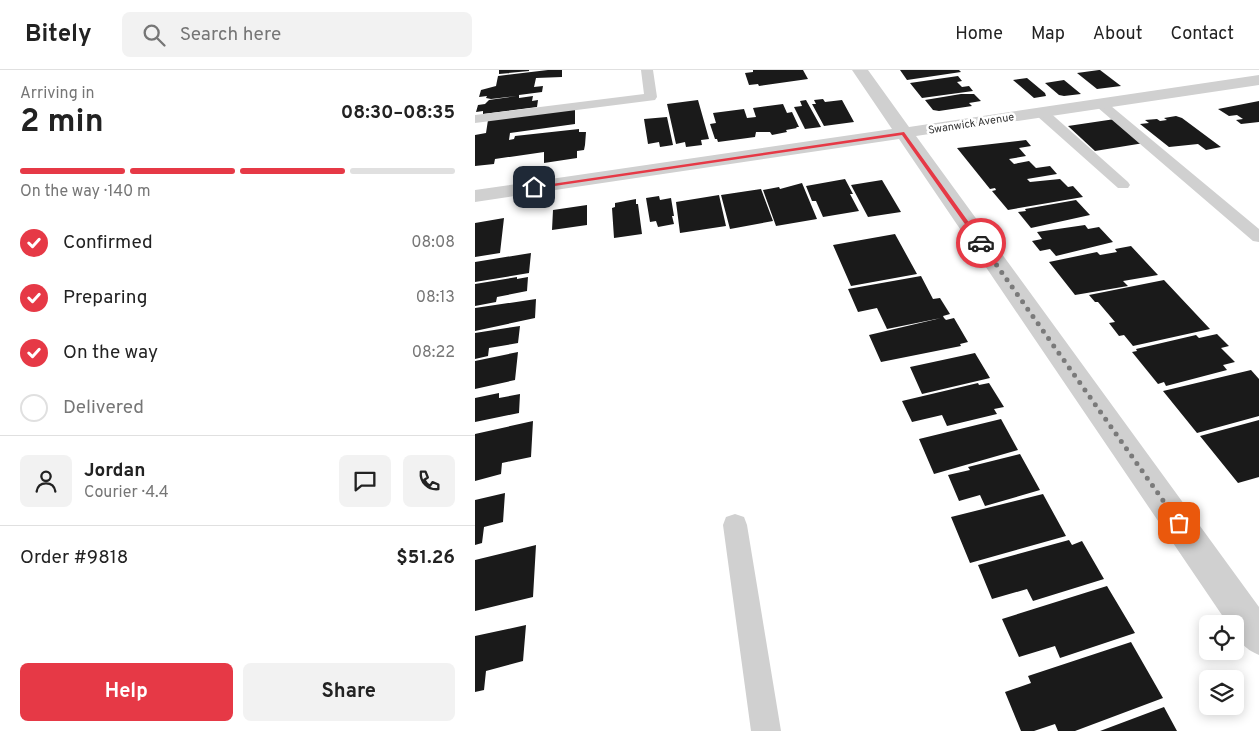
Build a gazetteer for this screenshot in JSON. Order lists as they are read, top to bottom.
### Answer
{
  "streets": {
    "street": ["Swanwick Avenue"]
  },
  "page": {
    "header": "Bitely",
    "search": "Search here",
    "nav": [
      "Home",
      "Map",
      "About",
      "Contact"
    ],
    "heading": ["2 min", "Arriving in", "08:30–08:35"],
    "panel": [
      "Jordan",
      "Courier · 4.4",
      "Order #9818",
      "$51.26"
    ],
    "bar": "On the way · 140 m",
    "list": [
      ["Confirmed", "08:08"],
      ["Preparing", "08:13"],
      ["On the way", "08:22"],
      "Delivered"
    ],
    "buttons": ["Help", "Share"]
  }
}
